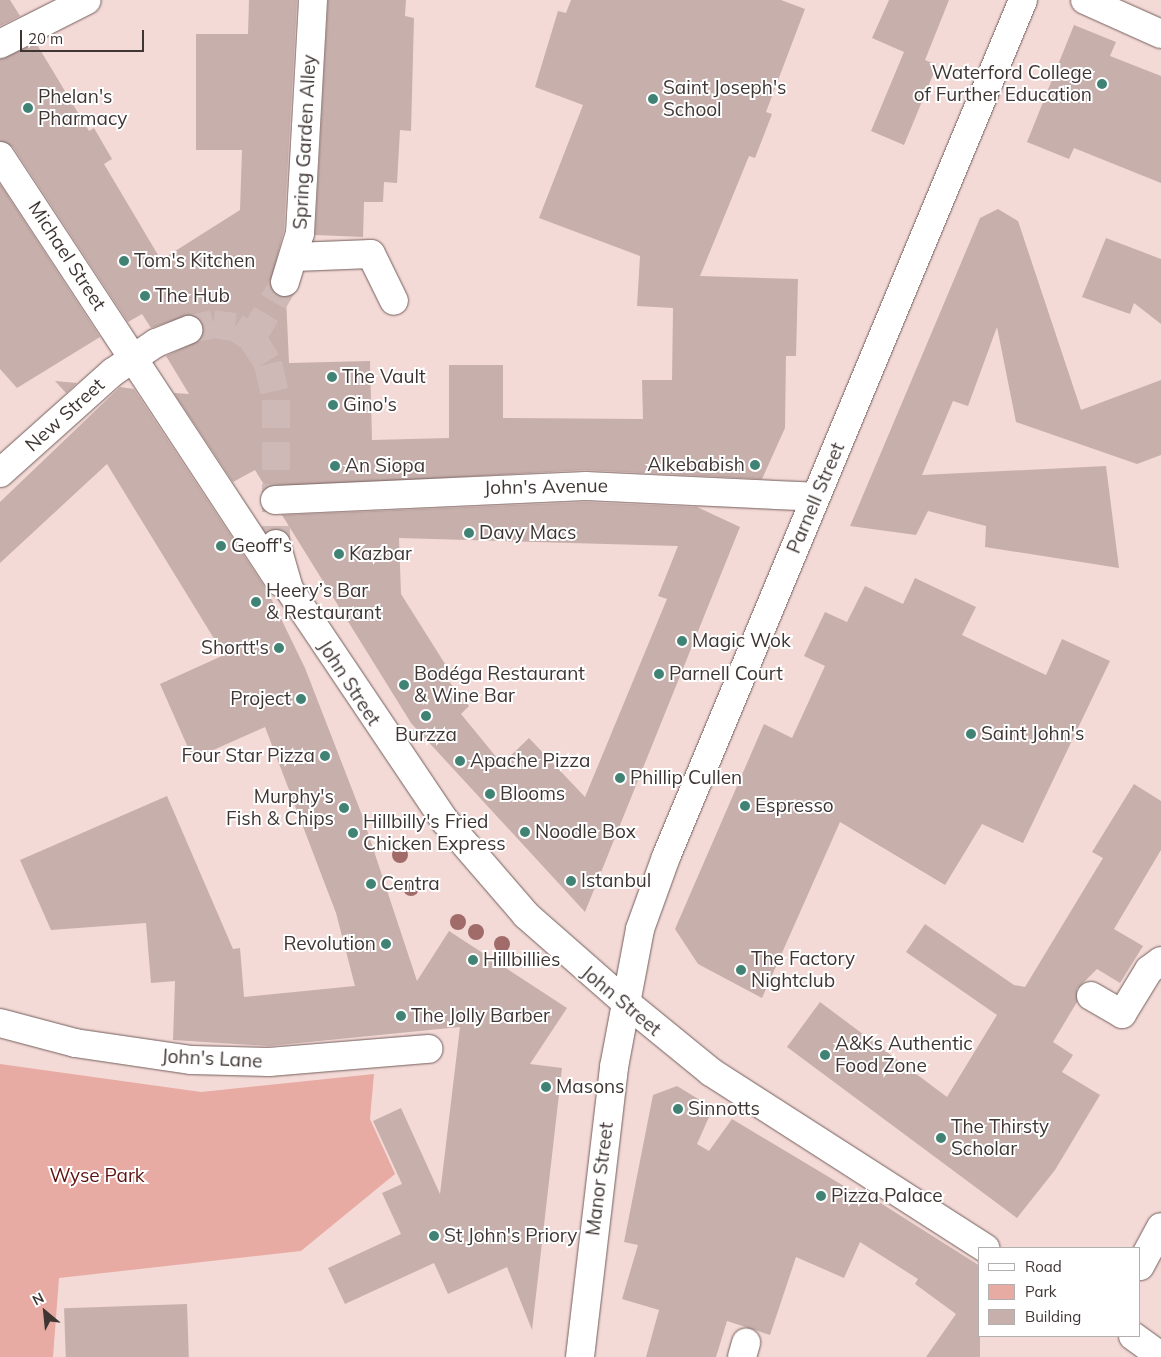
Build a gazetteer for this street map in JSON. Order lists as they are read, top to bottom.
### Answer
{
  "streets": {
    "street": [
      "Spring Garden Alley",
      "Michael Street",
      "New Street",
      "John's Avenue",
      "Parnell Street",
      "John Street",
      "John's Lane",
      "Manor Street"
    ]
  },
  "crossings": [
    ["Michael Street", "New Street"],
    ["Michael Street", "John Street"],
    ["New Street", "John Street"],
    ["John's Avenue", "Parnell Street"],
    ["Parnell Street", "John Street"],
    ["Parnell Street", "Manor Street"],
    ["John Street", "Manor Street"]
  ],
  "parks": ["Wyse Park"],
  "places": [
    "Waterford College of Further Education",
    "Saint Joseph's School",
    "Phelan's Pharmacy",
    "Tom's Kitchen",
    "The Hub",
    "The Vault",
    "Gino's",
    "Alkebabish",
    "An Siopa",
    "Davy Macs",
    "Geoff's",
    "Kazbar",
    "Heery’s Bar & Restaurant",
    "Magic Wok",
    "Shortt's",
    "Parnell Court",
    "Bodéga Restaurant & Wine Bar",
    "Project",
    "Burzza",
    "Saint John's",
    "Four Star Pizza",
    "Apache Pizza",
    "Phillip Cullen",
    "Blooms",
    "Espresso",
    "Murphy's Fish & Chips",
    "Noodle Box",
    "Hillbilly's Fried Chicken Express",
    "Istanbul",
    "Centra",
    "Revolution",
    "Hillbillies",
    "The Factory Nightclub",
    "The Jolly Barber",
    "A&Ks Authentic Food Zone",
    "Masons",
    "Sinnotts",
    "The Thirsty Scholar",
    "Pizza Palace",
    "St John's Priory"
  ],
  "legend": ["Road", "Park", "Building"],
  "scale_bar": "20 m",
  "north": "top left"
}
